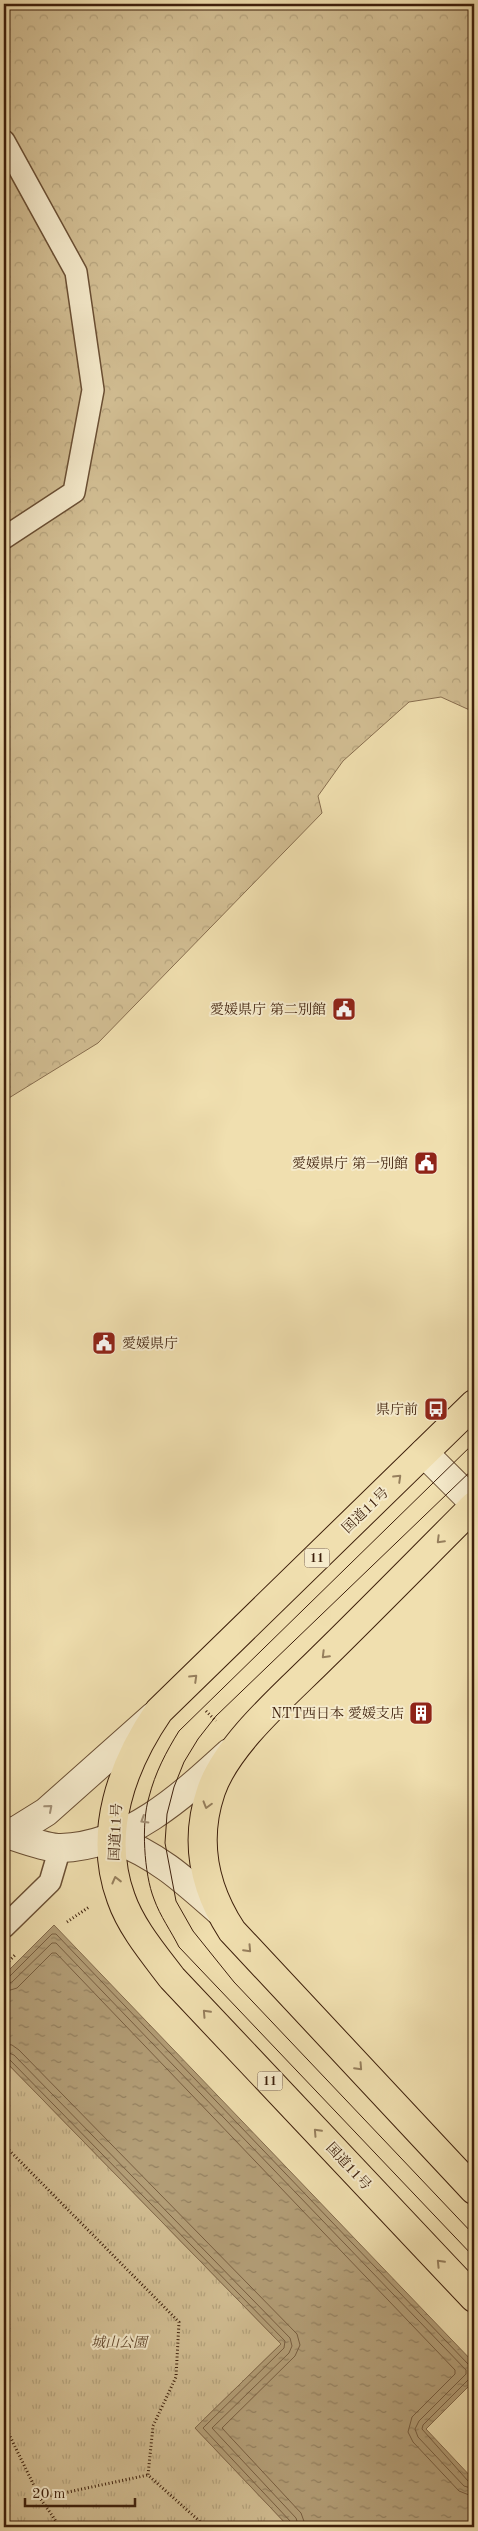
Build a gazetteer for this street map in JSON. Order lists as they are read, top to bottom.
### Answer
{
  "streets": {
    "highway": ["国道11号", "11"]
  },
  "parks": ["城山公園"],
  "places": {
    "public building": ["愛媛県庁 第二別館", "愛媛県庁 第一別館", "愛媛県庁"],
    "bus stop": ["県庁前"],
    "building": ["NTT西日本 愛媛支店"]
  },
  "scale_bar": "20 m"
}
